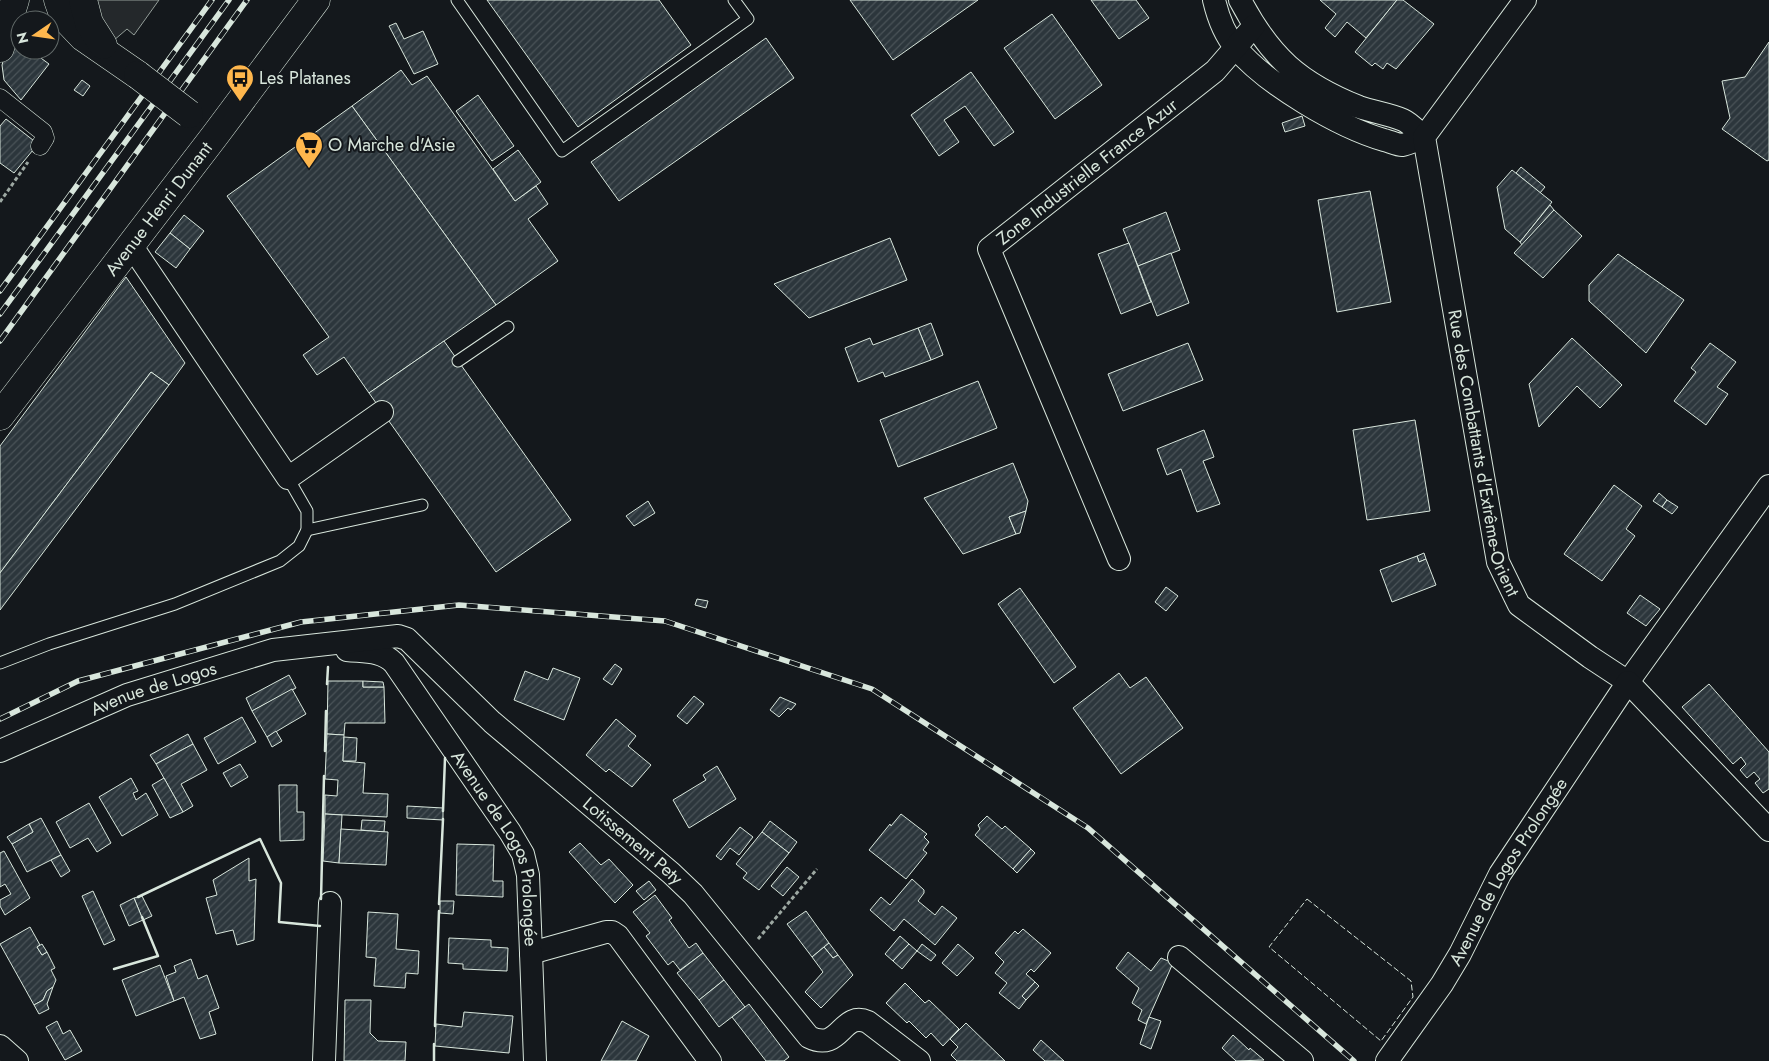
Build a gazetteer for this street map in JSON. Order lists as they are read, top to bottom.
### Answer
{
  "streets": {
    "street": [
      "Zone Industrielle France Azur",
      "Avenue Henri Dunant",
      "Rue des Combattants d'Extrême-Orient",
      "Avenue de Logos",
      "Lotissement Pety",
      "Avenue de Logos Prolongée"
    ]
  },
  "crossings": [
    ["Rue des Combattants d'Extrême-Orient", "Avenue de Logos Prolongée"],
    ["Avenue de Logos", "Lotissement Pety"],
    ["Avenue de Logos", "Avenue de Logos Prolongée"],
    ["Lotissement Pety", "Avenue de Logos Prolongée"]
  ],
  "places": {
    "bus stop": ["Les Platanes"],
    "supermarket": ["O Marche d'Asie"]
  },
  "north": "left"
}
